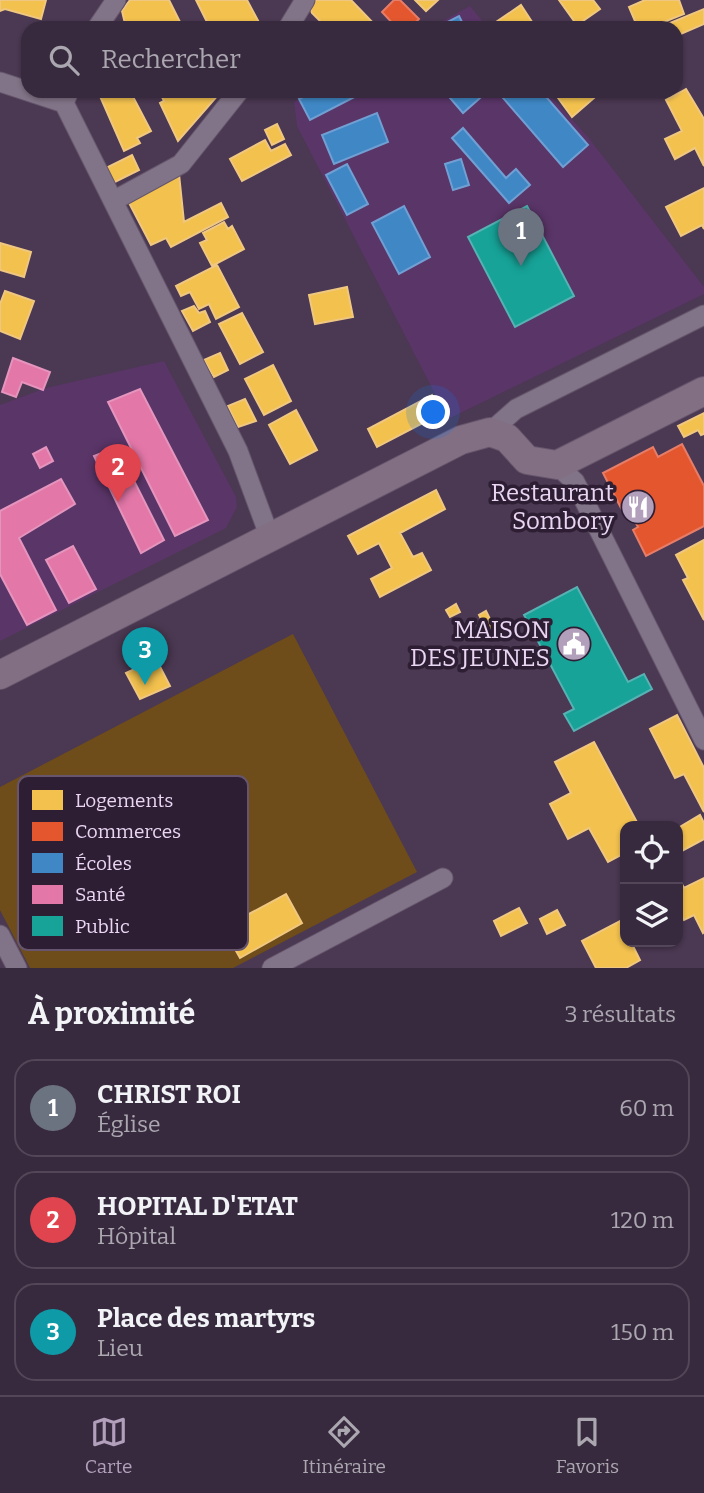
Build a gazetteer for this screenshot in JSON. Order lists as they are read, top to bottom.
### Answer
{
  "places": {
    "restaurant": ["Restaurant Sombory"],
    "public building": ["MAISON DES JEUNES"]
  },
  "legend": [
    "Logements",
    "Commerces",
    "Écoles",
    "Santé",
    "Public"
  ],
  "page": {
    "search": "Rechercher",
    "pins": ["1", "2", "3"],
    "heading": ["À proximité", "3 résultats"],
    "list": [
      {
        "mark": "1",
        "name": "CHRIST ROI",
        "note": "Église",
        "value": "60 m"
      },
      {
        "mark": "2",
        "name": "HOPITAL D'ETAT",
        "note": "Hôpital",
        "value": "120 m"
      },
      {
        "mark": "3",
        "name": "Place des martyrs",
        "note": "Lieu",
        "value": "150 m"
      }
    ],
    "nav": ["Carte", "Itinéraire", "Favoris"]
  }
}
